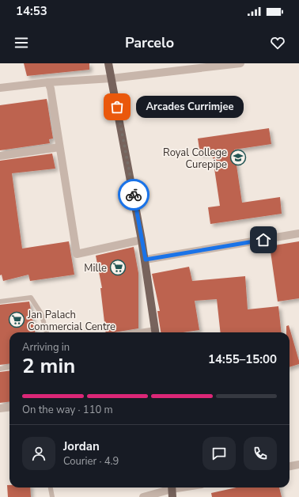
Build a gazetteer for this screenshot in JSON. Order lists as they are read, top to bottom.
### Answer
{
  "places": {
    "other": ["Arcades Currimjee"],
    "school or university": ["Royal College Curepipe"],
    "supermarket": ["Mille", "Jan Palach Commercial Centre"]
  },
  "page": {
    "status": "14:53",
    "header": "Parcelo",
    "bubble": "Arcades Currimjee",
    "heading": ["2 min", "Arriving in", "14:55–15:00"],
    "panel": ["Jordan", "Courier · 4.9"],
    "bar": "On the way · 110 m"
  }
}
